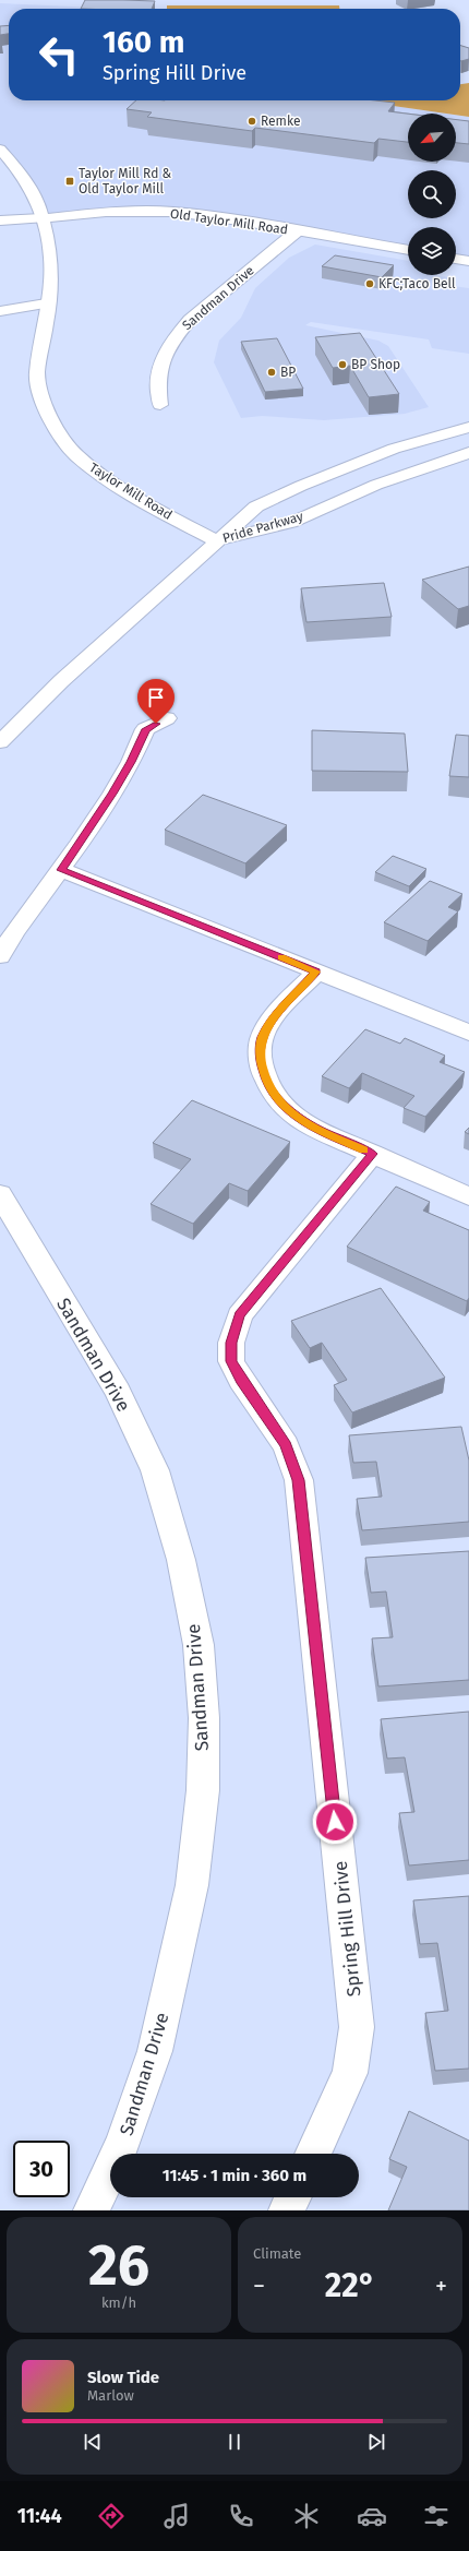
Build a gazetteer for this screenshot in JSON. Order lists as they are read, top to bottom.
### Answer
{
  "streets": {
    "street": [
      "Old Taylor Mill Road",
      "Sandman Drive",
      "Taylor Mill Road",
      "Pride Parkway",
      "Spring Hill Drive"
    ]
  },
  "crossings": [
    ["Old Taylor Mill Road", "Sandman Drive"],
    ["Old Taylor Mill Road", "Taylor Mill Road"],
    ["Taylor Mill Road", "Pride Parkway"]
  ],
  "places": {
    "other": [
      "Remke",
      "KFC;Taco Bell",
      "BP Shop",
      "BP"
    ],
    "transit": ["Taylor Mill Rd & Old Taylor Mill"]
  },
  "north": "bottom left",
  "page": {
    "turn": ["160 m", "Spring Hill Drive"],
    "limit": "30",
    "trip": "11:45 · 1 min · 360 m",
    "tile": [
      ["26", "km/h"],
      "Climate"
    ],
    "heat": ["−", "22°", "+"],
    "song": ["Slow Tide", "Marlow"],
    "tabs": "11:44"
  }
}
